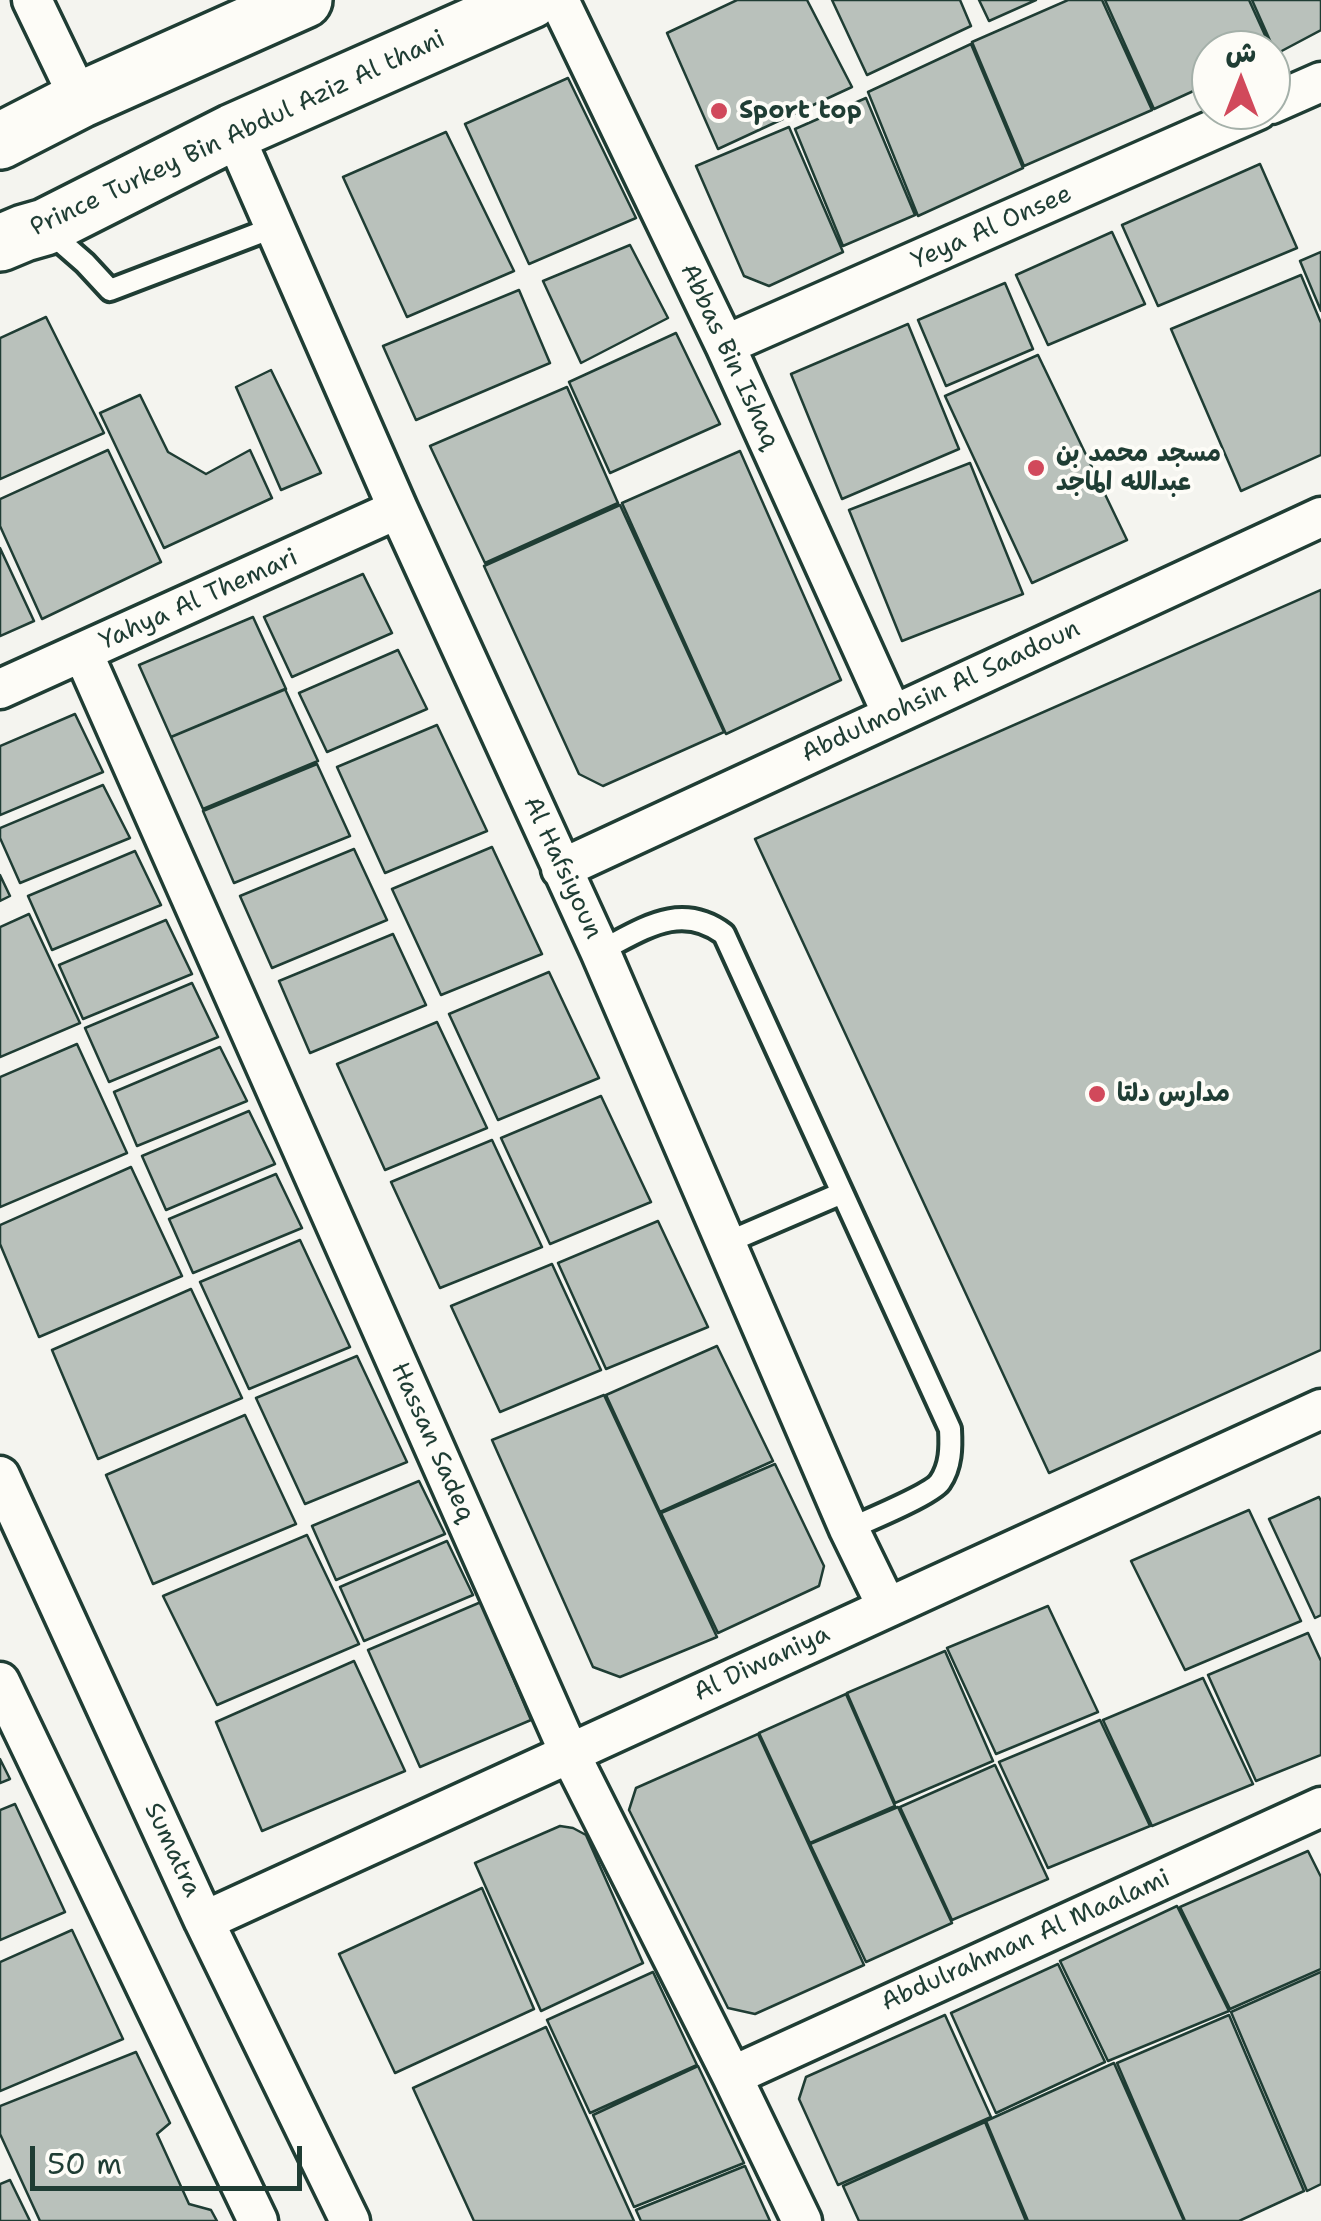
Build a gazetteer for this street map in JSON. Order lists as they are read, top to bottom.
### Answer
{
  "streets": {
    "street": [
      "Prince Turkey Bin Abdul Aziz Al thani",
      "Yeya Al Onsee",
      "Abbas Bin Ishaq",
      "Yahya Al Themari",
      "Abdulmohsin Al Saadoun",
      "Al Hafsiyoun",
      "Hassan Sadeq",
      "Al Diwaniya",
      "Sumatra",
      "Abdulrahman Al Maalami"
    ]
  },
  "crossings": [
    ["Prince Turkey Bin Abdul Aziz Al thani", "Al Hafsiyoun"],
    ["Yeya Al Onsee", "Abbas Bin Ishaq"],
    ["Abbas Bin Ishaq", "Abdulmohsin Al Saadoun"],
    ["Yahya Al Themari", "Al Hafsiyoun"],
    ["Yahya Al Themari", "Hassan Sadeq"],
    ["Abdulmohsin Al Saadoun", "Al Hafsiyoun"],
    ["Al Hafsiyoun", "Al Diwaniya"],
    ["Hassan Sadeq", "Al Diwaniya"],
    ["Hassan Sadeq", "Abdulrahman Al Maalami"],
    ["Al Diwaniya", "Sumatra"]
  ],
  "places": ["Sport top", "مسجد محمد بن عبدالله الماجد", "مدارس دلتا"],
  "scale_bar": "50 m",
  "north": "top"
}
